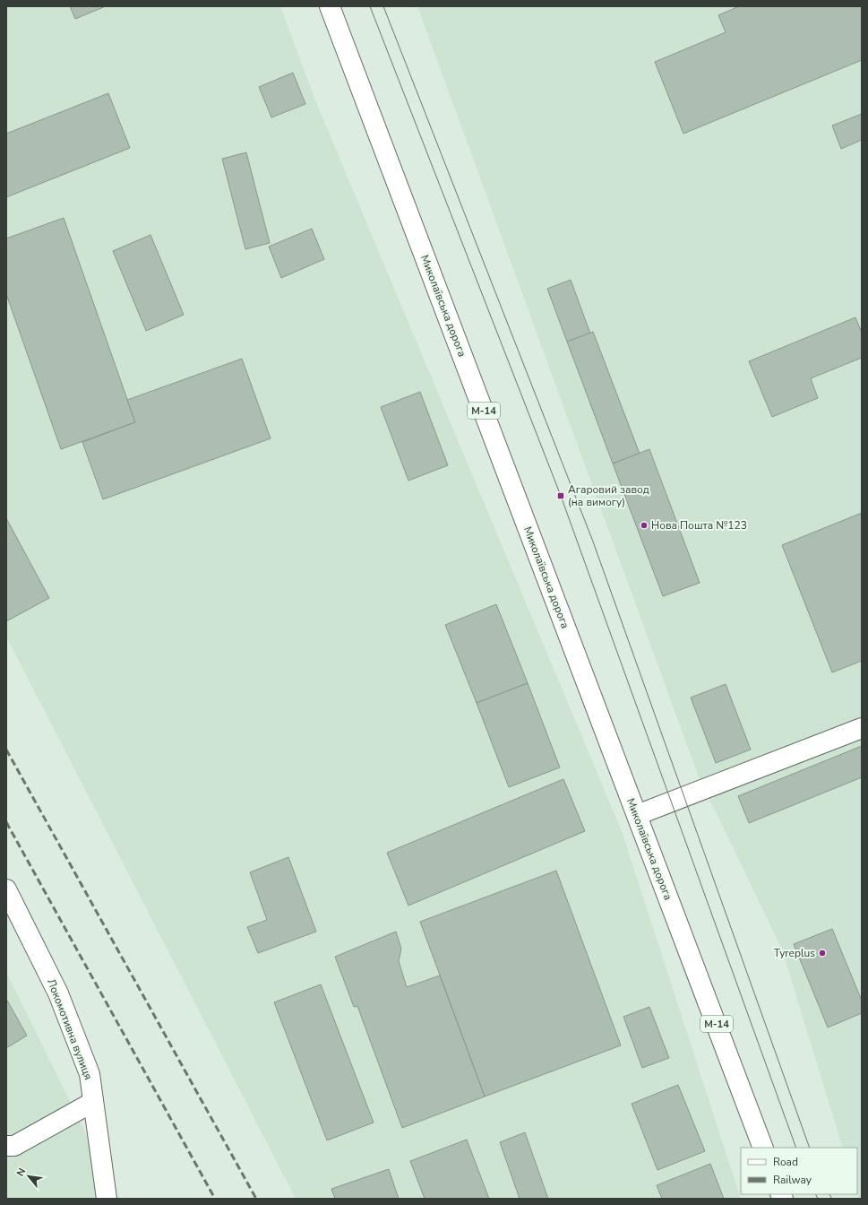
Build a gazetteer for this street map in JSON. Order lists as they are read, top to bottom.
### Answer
{
  "streets": {
    "main road": ["Миколаївська дорога", "М-14", "Локомотивна вулиця"]
  },
  "places": {
    "transit": ["Агаровий завод (на вимогу)"],
    "other": ["Нова Пошта №123", "Tyreplus"]
  },
  "legend": ["Road", "Railway"],
  "north": "top left"
}
